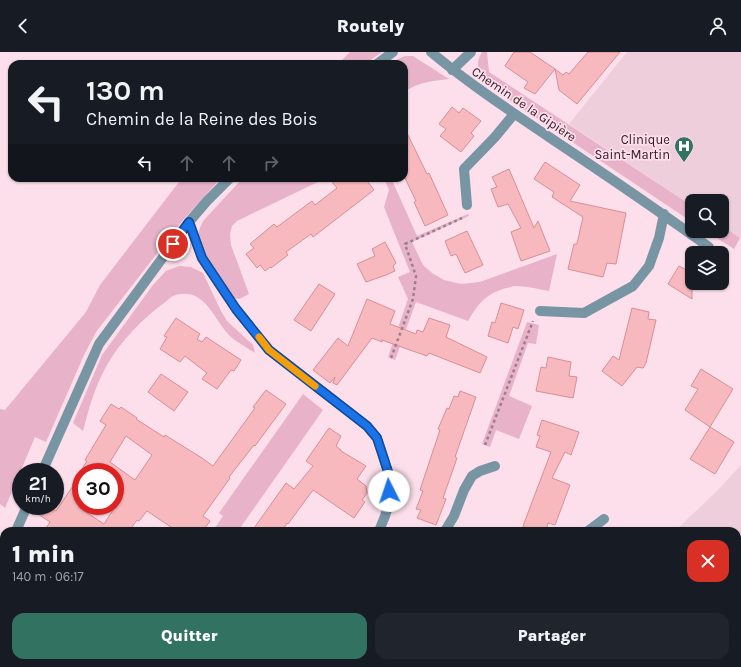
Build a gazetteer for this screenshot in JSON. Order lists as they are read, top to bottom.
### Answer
{
  "streets": {
    "street": ["Chemin de la Gipière"]
  },
  "places": {
    "hospital": ["Clinique Saint-Martin"]
  },
  "page": {
    "header": "Routely",
    "turn": ["130 m", "Chemin de la Reine des Bois"],
    "speed": "21 km/h",
    "limit": "30",
    "heading": ["1 min", "140 m · 06:17"],
    "buttons": ["Quitter", "Partager"]
  }
}
